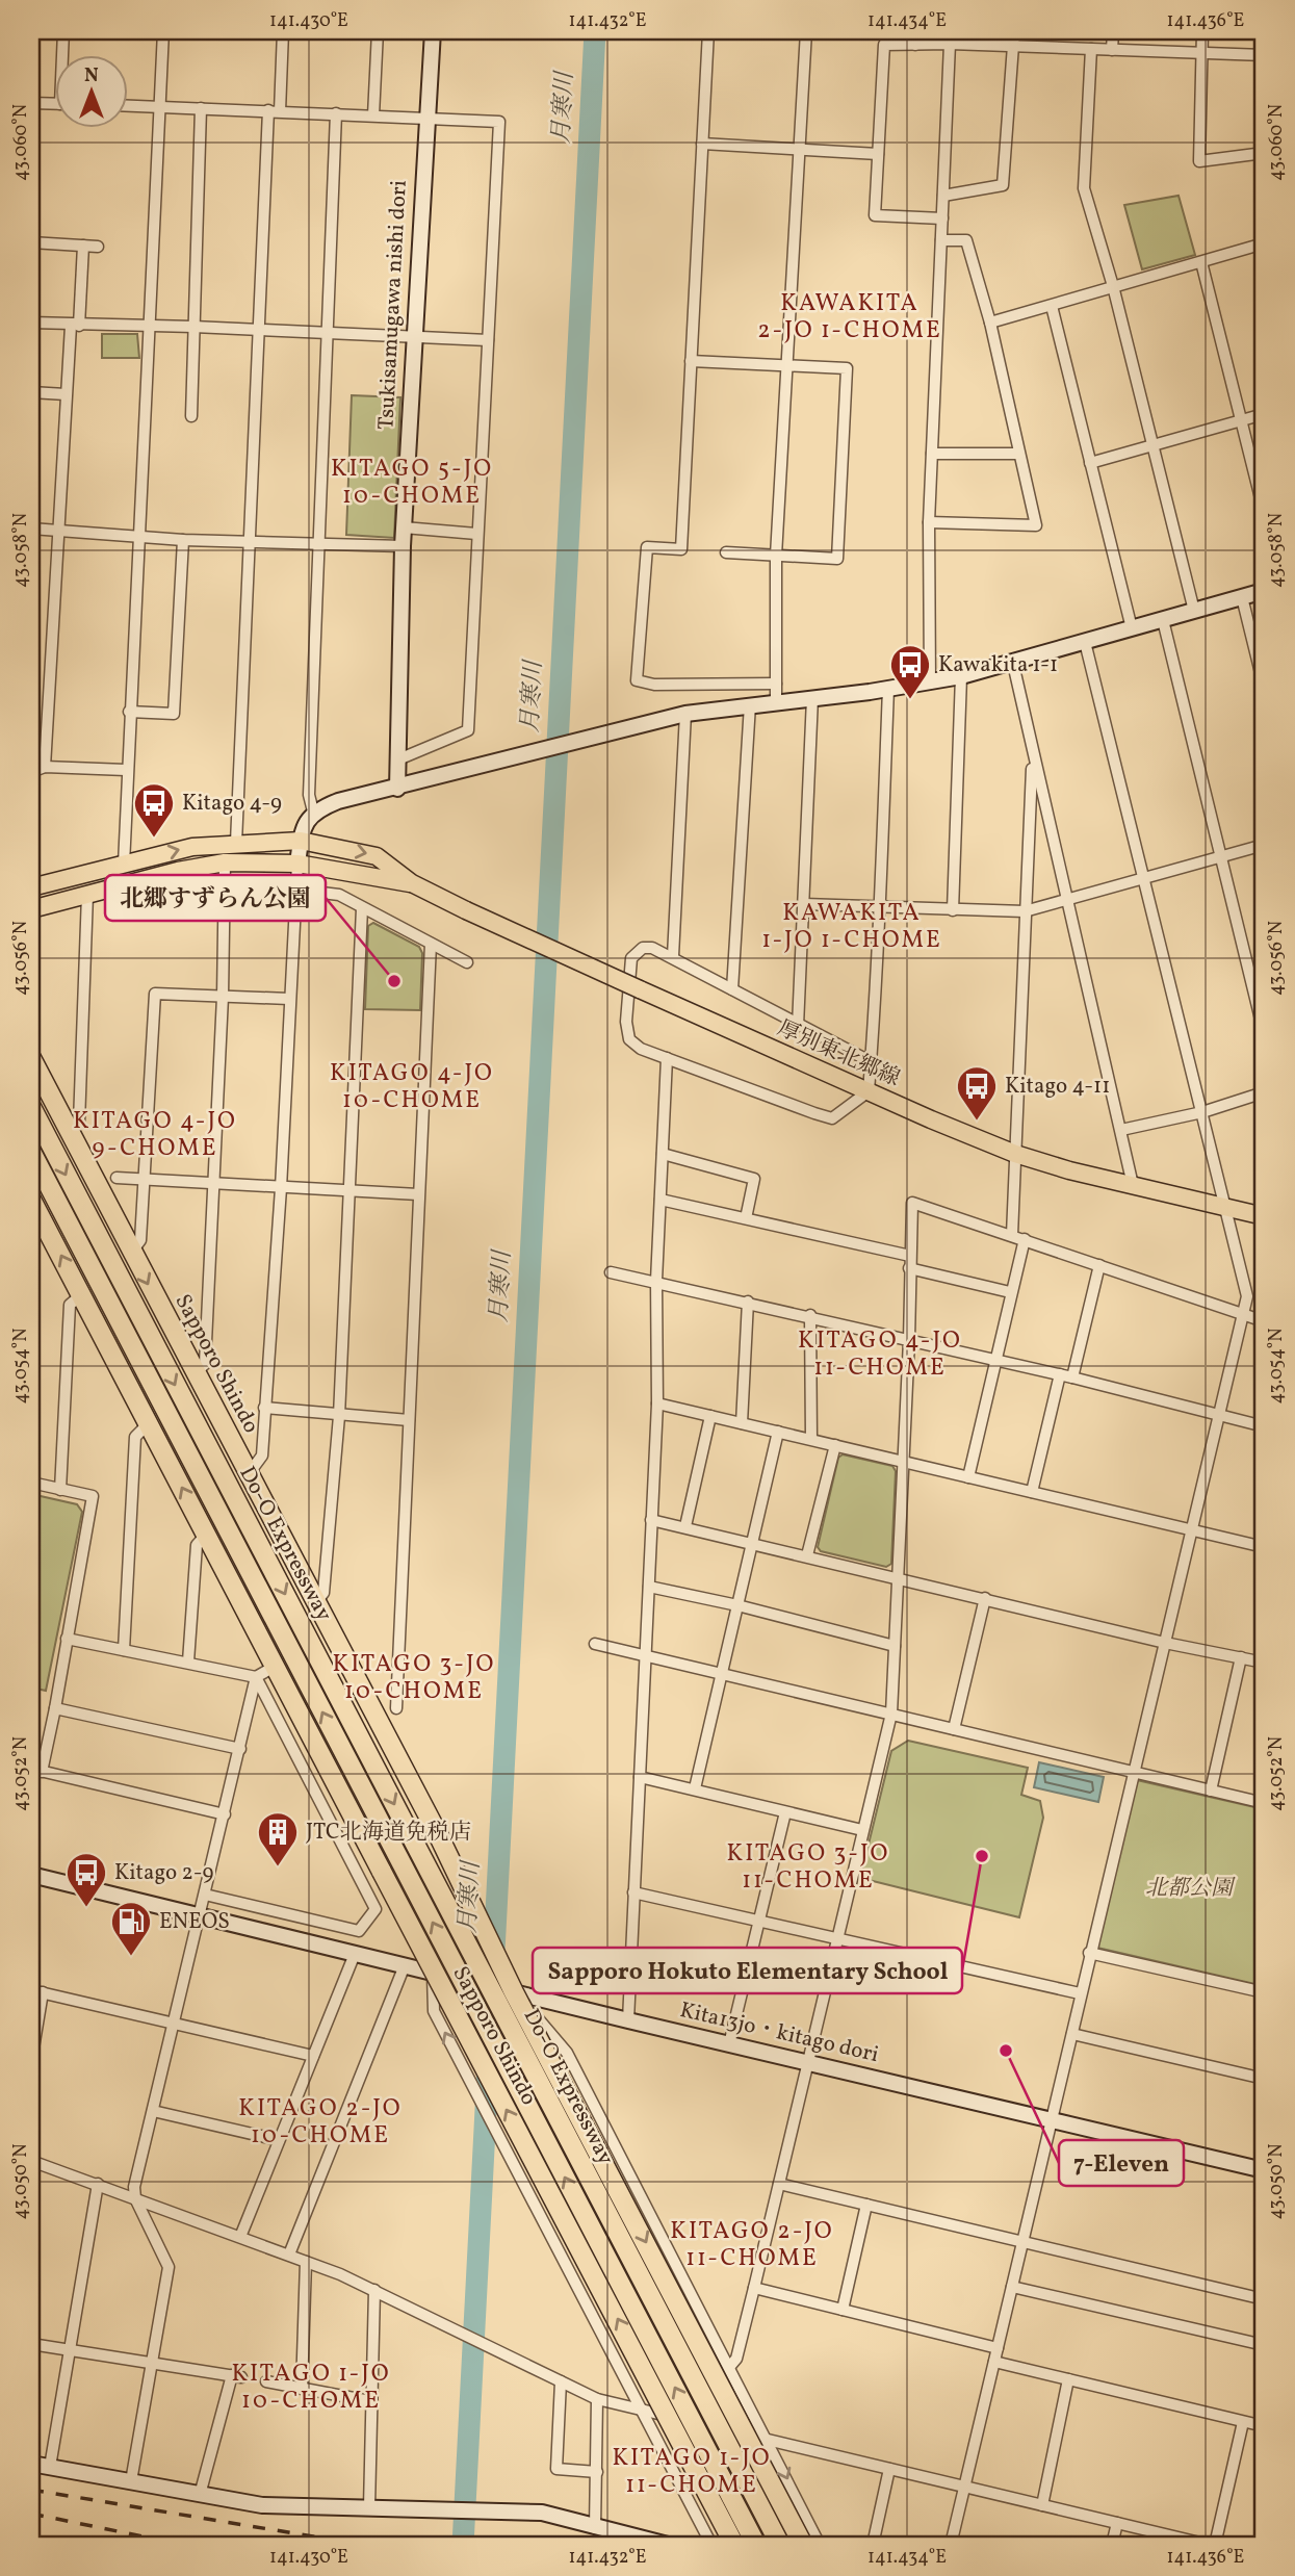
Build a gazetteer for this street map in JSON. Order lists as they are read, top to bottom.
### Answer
{
  "streets": {
    "highway": ["Sapporo Shindo", "Do-O Expressway"],
    "main road": ["厚別東北郷線"],
    "street": ["Tsukisamugawa nishi dori", "Kita13jo・kitago dori"]
  },
  "crossings": [
    ["Sapporo Shindo", "Kita13jo・kitago dori"]
  ],
  "districts": [
    "KAWAKITA 2-JO 1-CHOME",
    "KITAGO 5-JO 10-CHOME",
    "KAWAKITA 1-JO 1-CHOME",
    "KITAGO 4-JO 10-CHOME",
    "KITAGO 4-JO 9-CHOME",
    "KITAGO 4-JO 11-CHOME",
    "KITAGO 3-JO 10-CHOME",
    "KITAGO 3-JO 11-CHOME",
    "KITAGO 2-JO 10-CHOME",
    "KITAGO 2-JO 11-CHOME",
    "KITAGO 1-JO 10-CHOME",
    "KITAGO 1-JO 11-CHOME"
  ],
  "water": ["月寒川"],
  "parks": ["北都公園"],
  "places": {
    "bus stop": [
      "Kawakita 1-1",
      "Kitago 4-9",
      "Kitago 4-11",
      "Kitago 2-9"
    ],
    "other": ["北郷すずらん公園", "Sapporo Hokuto Elementary School", "7-Eleven"],
    "building": ["JTC北海道免税店"],
    "fuel station": ["ENEOS"]
  },
  "north": "top",
  "coordinates": [
    "141.430°E",
    "141.432°E",
    "141.434°E",
    "141.436°E",
    "43.060°N",
    "43.058°N",
    "43.056°N",
    "43.054°N",
    "43.052°N",
    "43.050°N"
  ]
}
